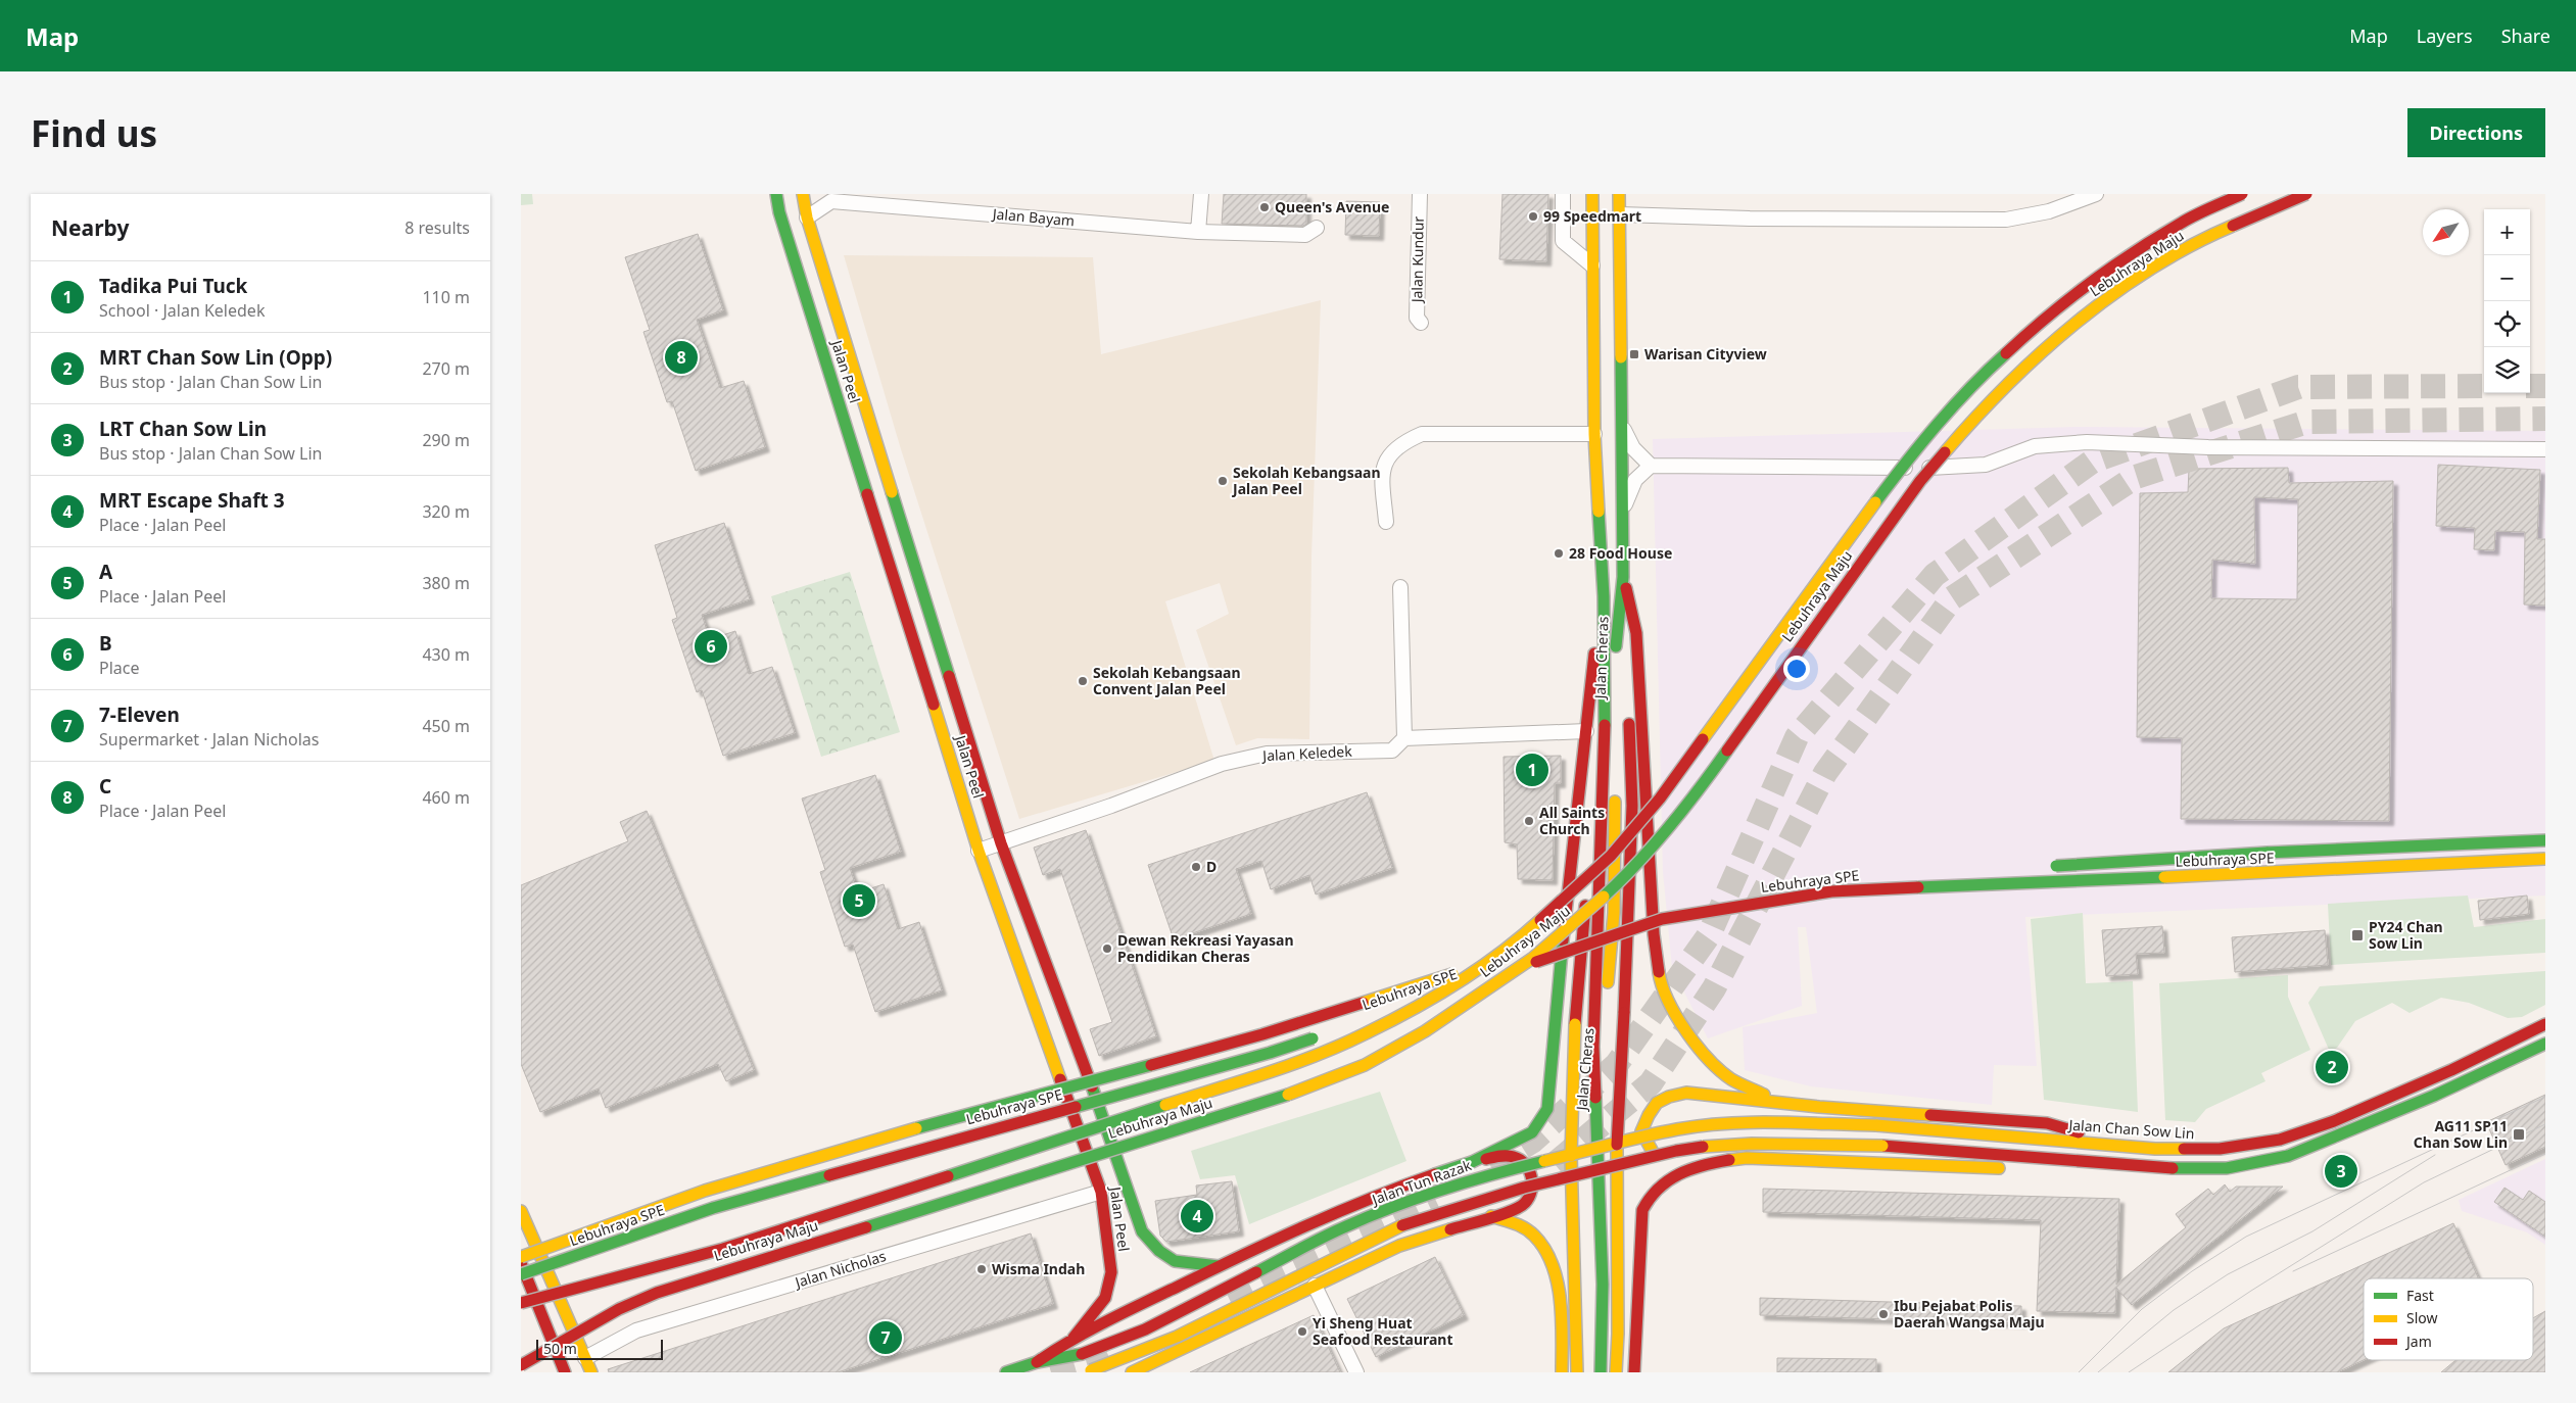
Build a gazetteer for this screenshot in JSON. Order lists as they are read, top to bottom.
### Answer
{
  "streets": {
    "main road": [
      "Lebuhraya Maju",
      "Jalan Peel",
      "Jalan Cheras",
      "Lebuhraya SPE",
      "Jalan Chan Sow Lin",
      "Jalan Tun Razak"
    ],
    "street": [
      "Jalan Bayam",
      "Jalan Kundur",
      "Jalan Keledek",
      "Jalan Nicholas"
    ]
  },
  "crossings": [
    ["Jalan Bayam", "Jalan Peel"],
    ["Jalan Peel", "Jalan Keledek"],
    ["Jalan Peel", "Jalan Nicholas"],
    ["Jalan Chan Sow Lin", "Jalan Tun Razak"]
  ],
  "places": {
    "other": [
      "Queen's Avenue",
      "99 Speedmart",
      "Sekolah Kebangsaan Jalan Peel",
      "28 Food House",
      "Sekolah Kebangsaan Convent Jalan Peel",
      "All Saints Church",
      "D",
      "Dewan Rekreasi Yayasan Pendidikan Cheras",
      "Wisma Indah",
      "Ibu Pejabat Polis Daerah Wangsa Maju",
      "Yi Sheng Huat Seafood Restaurant"
    ],
    "transit": ["Warisan Cityview", "PY24 Chan Sow Lin", "AG11 SP11 Chan Sow Lin"]
  },
  "legend": ["Fast", "Slow", "Jam"],
  "scale_bar": "50 m",
  "north": "bottom left",
  "page": {
    "header": "Map",
    "nav": ["Map", "Layers", "Share"],
    "buttons": "Directions",
    "title": "Find us",
    "heading": ["Nearby", "8 results"],
    "map_buttons": ["+", "−"],
    "list": [
      {
        "mark": "1",
        "name": "Tadika Pui Tuck",
        "note": "School · Jalan Keledek",
        "value": "110 m"
      },
      {
        "mark": "2",
        "name": "MRT Chan Sow Lin (Opp)",
        "note": "Bus stop · Jalan Chan Sow Lin",
        "value": "270 m"
      },
      {
        "mark": "3",
        "name": "LRT Chan Sow Lin",
        "note": "Bus stop · Jalan Chan Sow Lin",
        "value": "290 m"
      },
      {
        "mark": "4",
        "name": "MRT Escape Shaft 3",
        "note": "Place · Jalan Peel",
        "value": "320 m"
      },
      {
        "mark": "5",
        "name": "A",
        "note": "Place · Jalan Peel",
        "value": "380 m"
      },
      {
        "mark": "6",
        "name": "B",
        "note": "Place",
        "value": "430 m"
      },
      {
        "mark": "7",
        "name": "7-Eleven",
        "note": "Supermarket · Jalan Nicholas",
        "value": "450 m"
      },
      {
        "mark": "8",
        "name": "C",
        "note": "Place · Jalan Peel",
        "value": "460 m"
      }
    ],
    "pins": [
      "8",
      "6",
      "1",
      "5",
      "2",
      "3",
      "4",
      "7"
    ],
    "scale": "50 m"
  }
}
